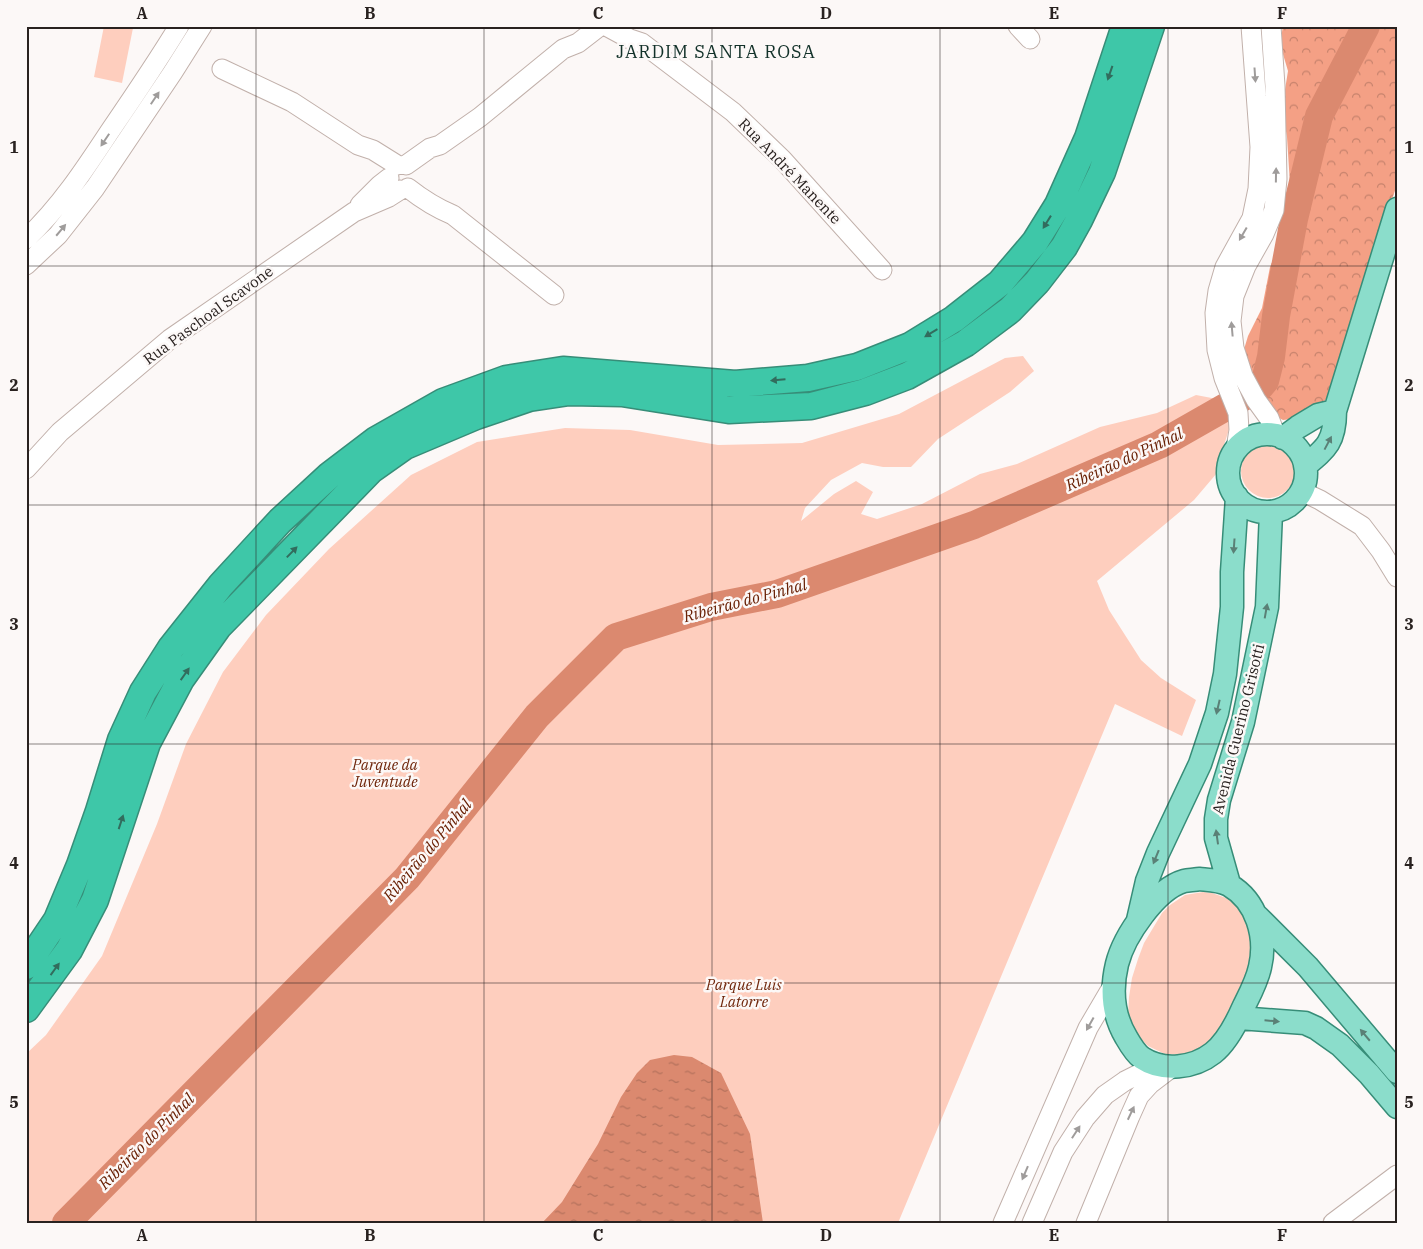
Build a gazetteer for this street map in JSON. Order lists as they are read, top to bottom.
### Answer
{
  "streets": {
    "main road": ["Avenida Guerino Grisotti"],
    "street": ["Rua André Manente", "Rua Paschoal Scavone"]
  },
  "districts": ["JARDIM SANTA ROSA"],
  "water": ["Ribeirão do Pinhal"],
  "parks": ["Parque da Juventude", "Parque Luis Latorre"],
  "grid": {
    "columns": [
      "A",
      "B",
      "C",
      "D",
      "E",
      "F"
    ],
    "rows": [
      "1",
      "2",
      "3",
      "4",
      "5"
    ]
  }
}
